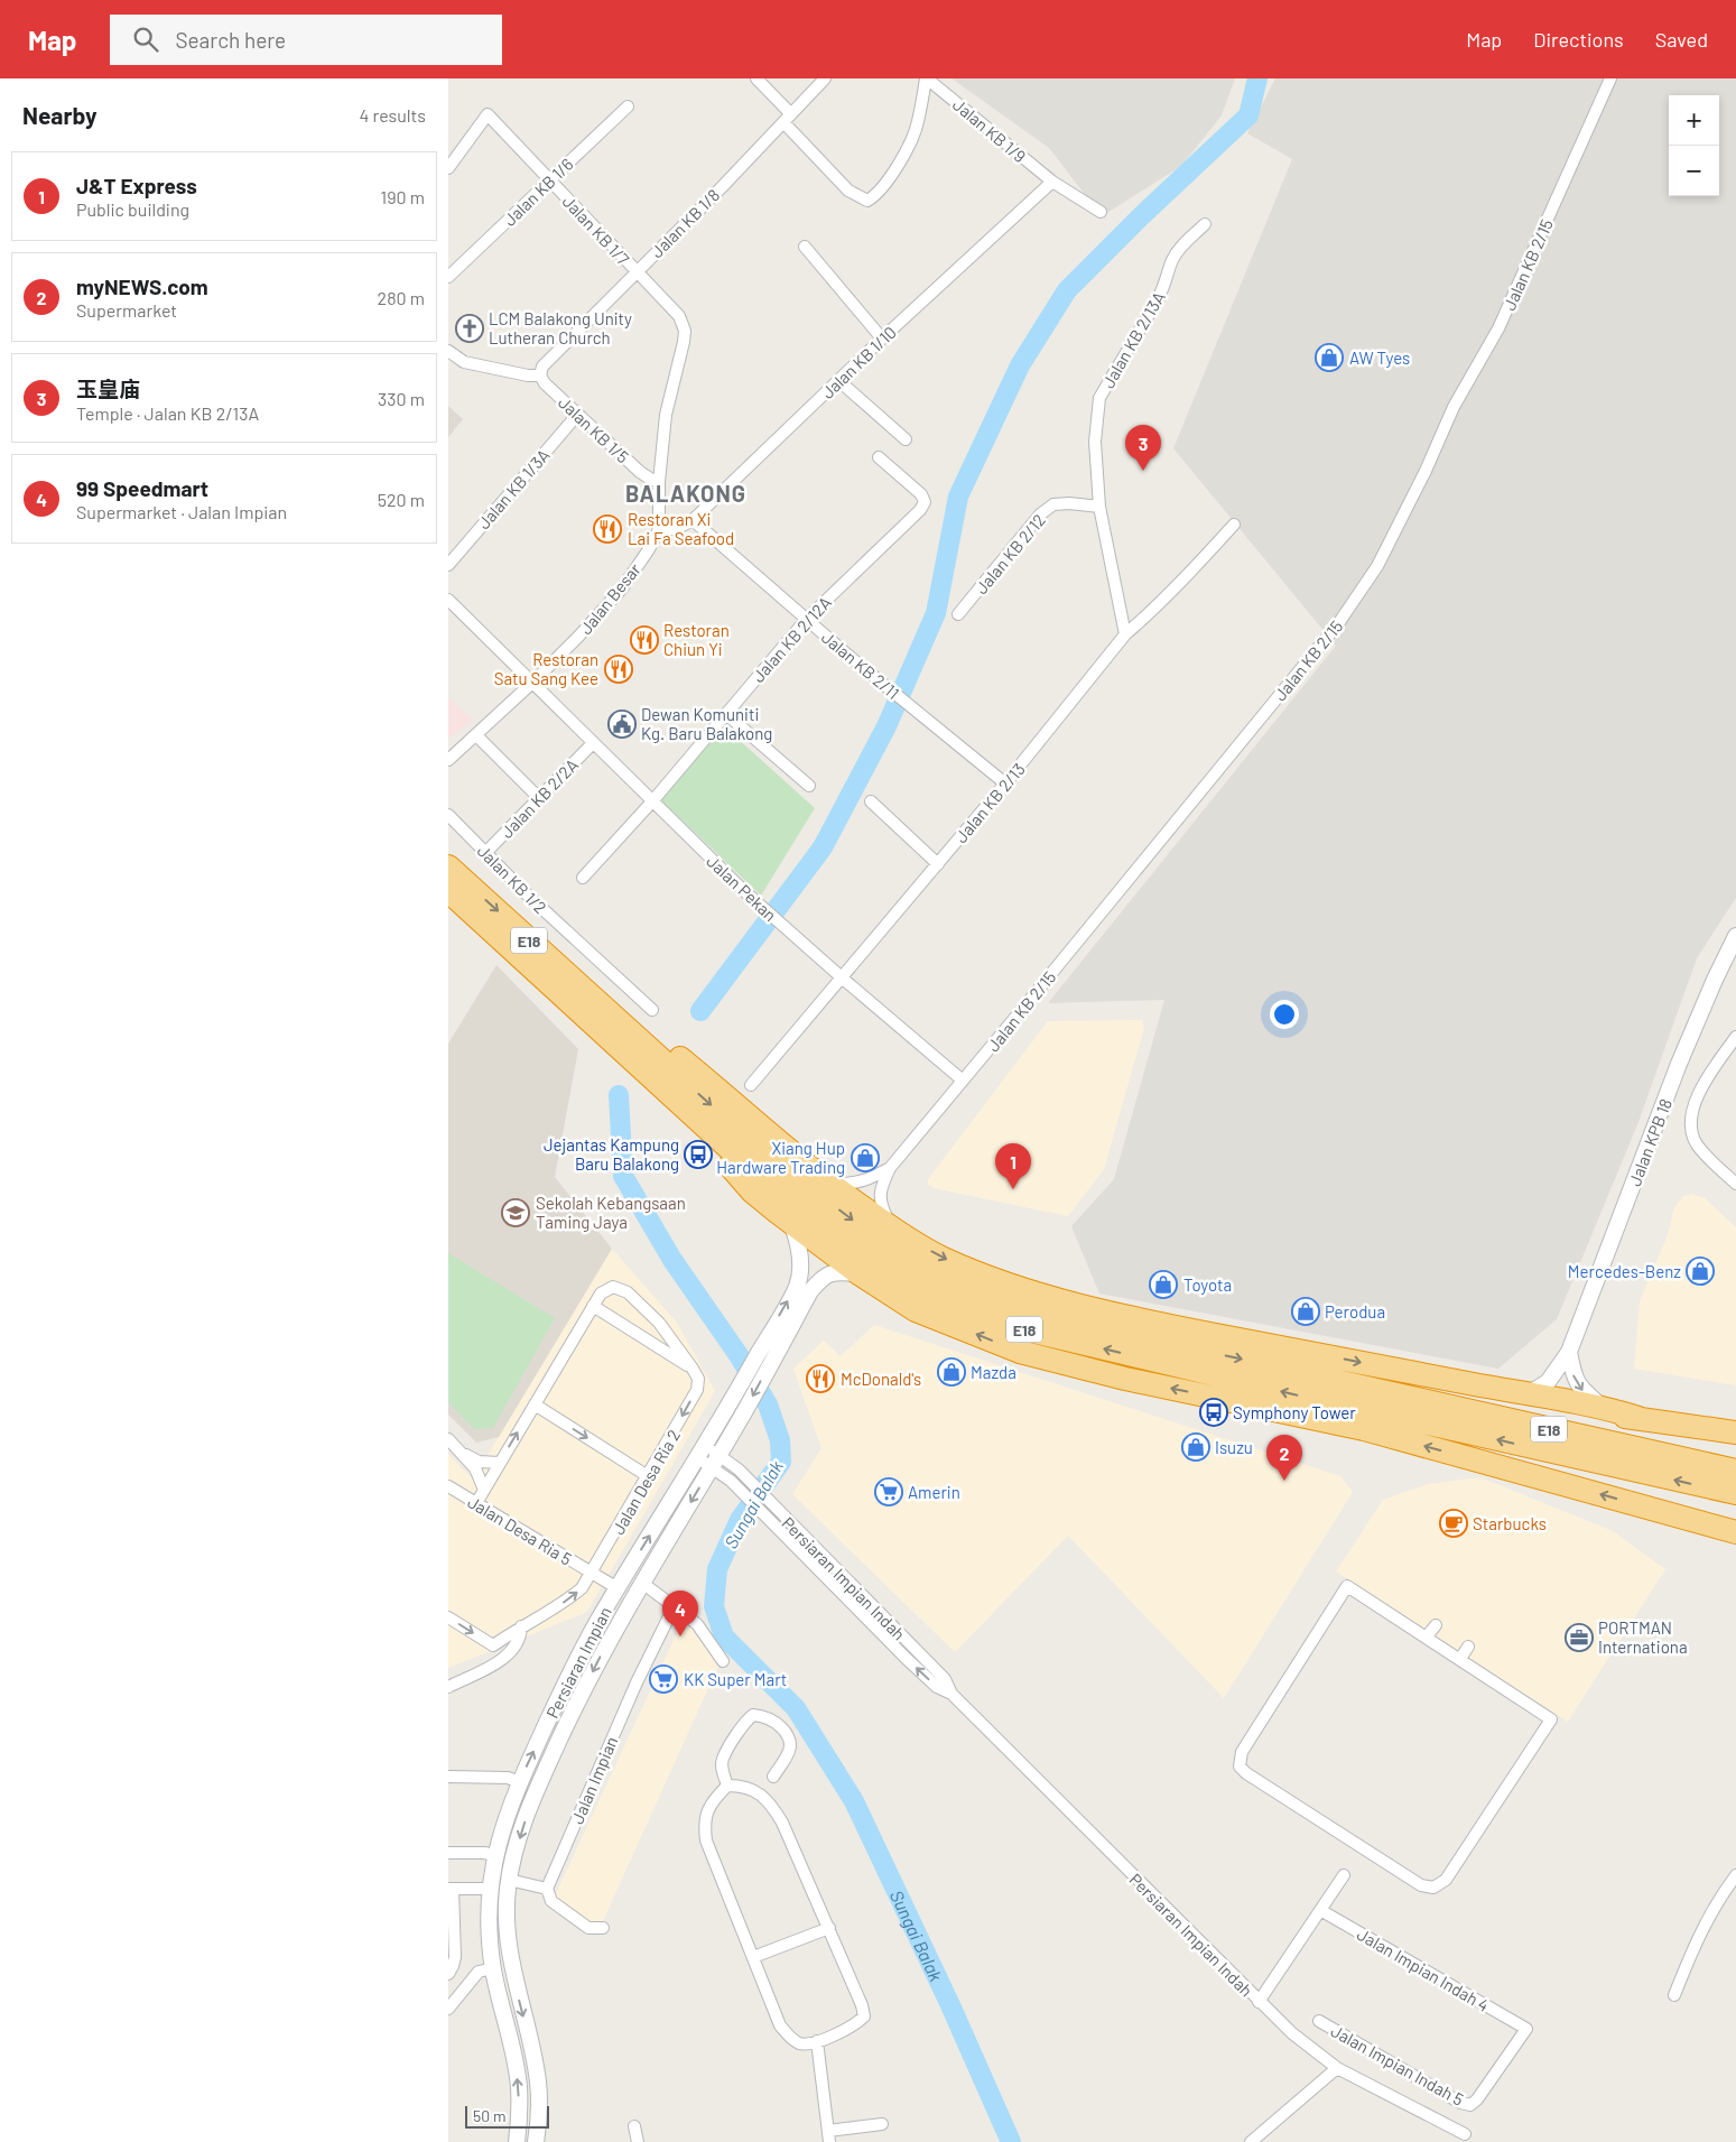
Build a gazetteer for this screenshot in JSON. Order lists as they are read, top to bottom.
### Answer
{
  "streets": {
    "highway": ["E18"],
    "street": [
      "Jalan KB 1/9",
      "Jalan KB 1/6",
      "Jalan KB 1/8",
      "Jalan KB 1/7",
      "Jalan KB 2/15",
      "Jalan KB 2/13A",
      "Jalan KB 1/10",
      "Jalan KB 1/5",
      "Jalan KB 1/3A",
      "Jalan KB 2/12",
      "Jalan Besar",
      "Jalan KB 2/12A",
      "Jalan KB 2/11",
      "Jalan KB 2/2A",
      "Jalan KB 2/13",
      "Jalan KB 1/2",
      "Jalan Pekan",
      "Jalan KPB 18",
      "Jalan Desa Ria 2",
      "Jalan Desa Ria 5",
      "Persiaran Impian Indah",
      "Persiaran Impian",
      "Jalan Impian",
      "Jalan Impian Indah 4",
      "Jalan Impian Indah 5"
    ]
  },
  "crossings": [
    ["Jalan KB 1/9", "Jalan KB 1/10"],
    ["Jalan KB 1/6", "Jalan KB 1/7"],
    ["Jalan KB 1/8", "Jalan KB 1/7"],
    ["Jalan KB 1/8", "Jalan KB 1/5"],
    ["Jalan KB 1/8", "Jalan Besar"],
    ["Jalan KB 1/7", "Jalan Besar"],
    ["Jalan KB 2/15", "Jalan Pekan"],
    ["Jalan KB 2/13A", "Jalan KB 2/12"],
    ["Jalan KB 2/13A", "Jalan KB 2/13"],
    ["Jalan KB 1/10", "Jalan Besar"],
    ["Jalan KB 1/10", "Jalan KB 2/11"],
    ["Jalan KB 1/5", "Jalan KB 1/3A"],
    ["Jalan KB 1/5", "Jalan Besar"],
    ["Jalan Besar", "Jalan Pekan"],
    ["Jalan KB 2/12A", "Jalan KB 2/11"],
    ["Jalan KB 2/12A", "Jalan Pekan"],
    ["Jalan KB 2/11", "Jalan KB 2/13"],
    ["Jalan KB 2/2A", "Jalan KB 1/2"],
    ["Jalan KB 2/2A", "Jalan Pekan"],
    ["Jalan KB 2/13", "Jalan Pekan"],
    ["Jalan Desa Ria 2", "Jalan Desa Ria 5"],
    ["Jalan Desa Ria 5", "Persiaran Impian"],
    ["Persiaran Impian Indah", "Persiaran Impian"],
    ["Jalan Impian Indah 4", "Jalan Impian Indah 5"]
  ],
  "districts": ["BALAKONG"],
  "water": ["Sungai Balak"],
  "places": {
    "church": ["LCM Balakong Unity Lutheran Church"],
    "shop": [
      "AW Tyes",
      "Xiang Hup Hardware Trading",
      "Mercedes-Benz",
      "Toyota",
      "Perodua",
      "Mazda",
      "Isuzu"
    ],
    "restaurant": [
      "Restoran Xi Lai Fa Seafood",
      "Restoran Chiun Yi",
      "Restoran Satu Sang Kee",
      "McDonald's"
    ],
    "public building": ["Dewan Komuniti Kg. Baru Balakong"],
    "bus stop": ["Jejantas Kampung Baru Balakong", "Symphony Tower"],
    "school or university": ["Sekolah Kebangsaan Taming Jaya"],
    "supermarket": ["Amerin", "KK Super Mart"],
    "cafe": ["Starbucks"],
    "office": ["PORTMAN Internationa"]
  },
  "scale_bar": "50 m",
  "page": {
    "header": "Map",
    "search": "Search here",
    "nav": ["Map", "Directions", "Saved"],
    "heading": ["Nearby", "4 results"],
    "map_buttons": ["+", "−"],
    "list": [
      {
        "mark": "1",
        "name": "J&T Express",
        "note": "Public building",
        "value": "190 m"
      },
      {
        "mark": "2",
        "name": "myNEWS.com",
        "note": "Supermarket",
        "value": "280 m"
      },
      {
        "mark": "3",
        "name": "玉皇庙",
        "note": "Temple · Jalan KB 2/13A",
        "value": "330 m"
      },
      {
        "mark": "4",
        "name": "99 Speedmart",
        "note": "Supermarket · Jalan Impian",
        "value": "520 m"
      }
    ],
    "pins": [
      "3",
      "1",
      "2",
      "4"
    ],
    "scale": "50 m"
  }
}
